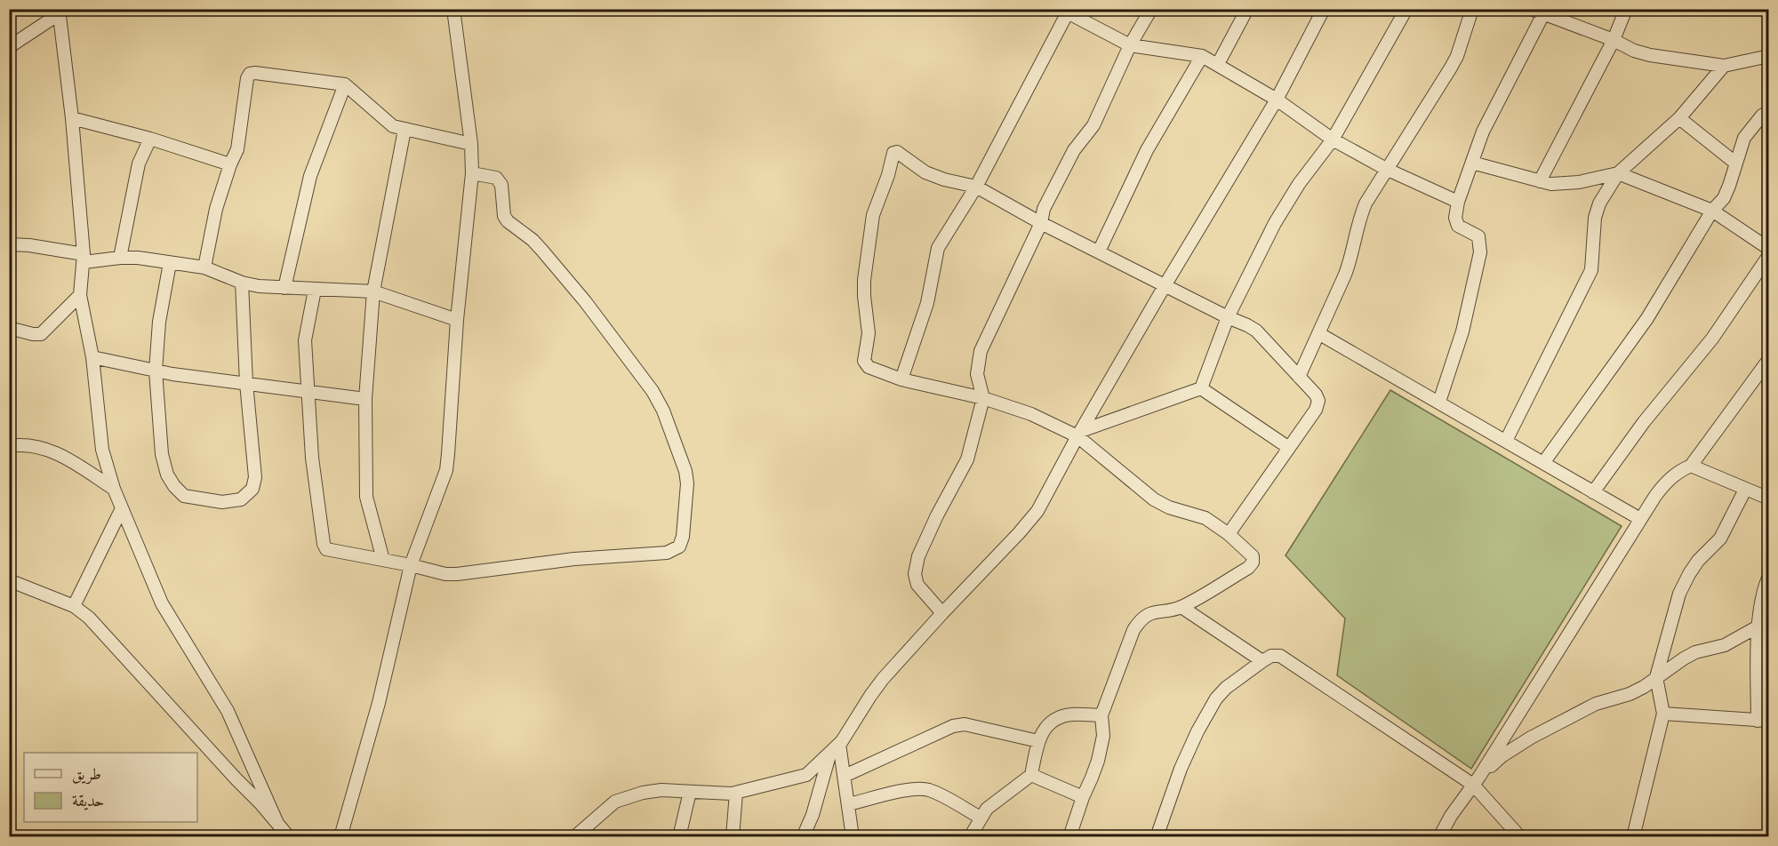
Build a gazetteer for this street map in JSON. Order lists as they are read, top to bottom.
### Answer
{
  "legend": ["طريق", "حديقة"]
}
